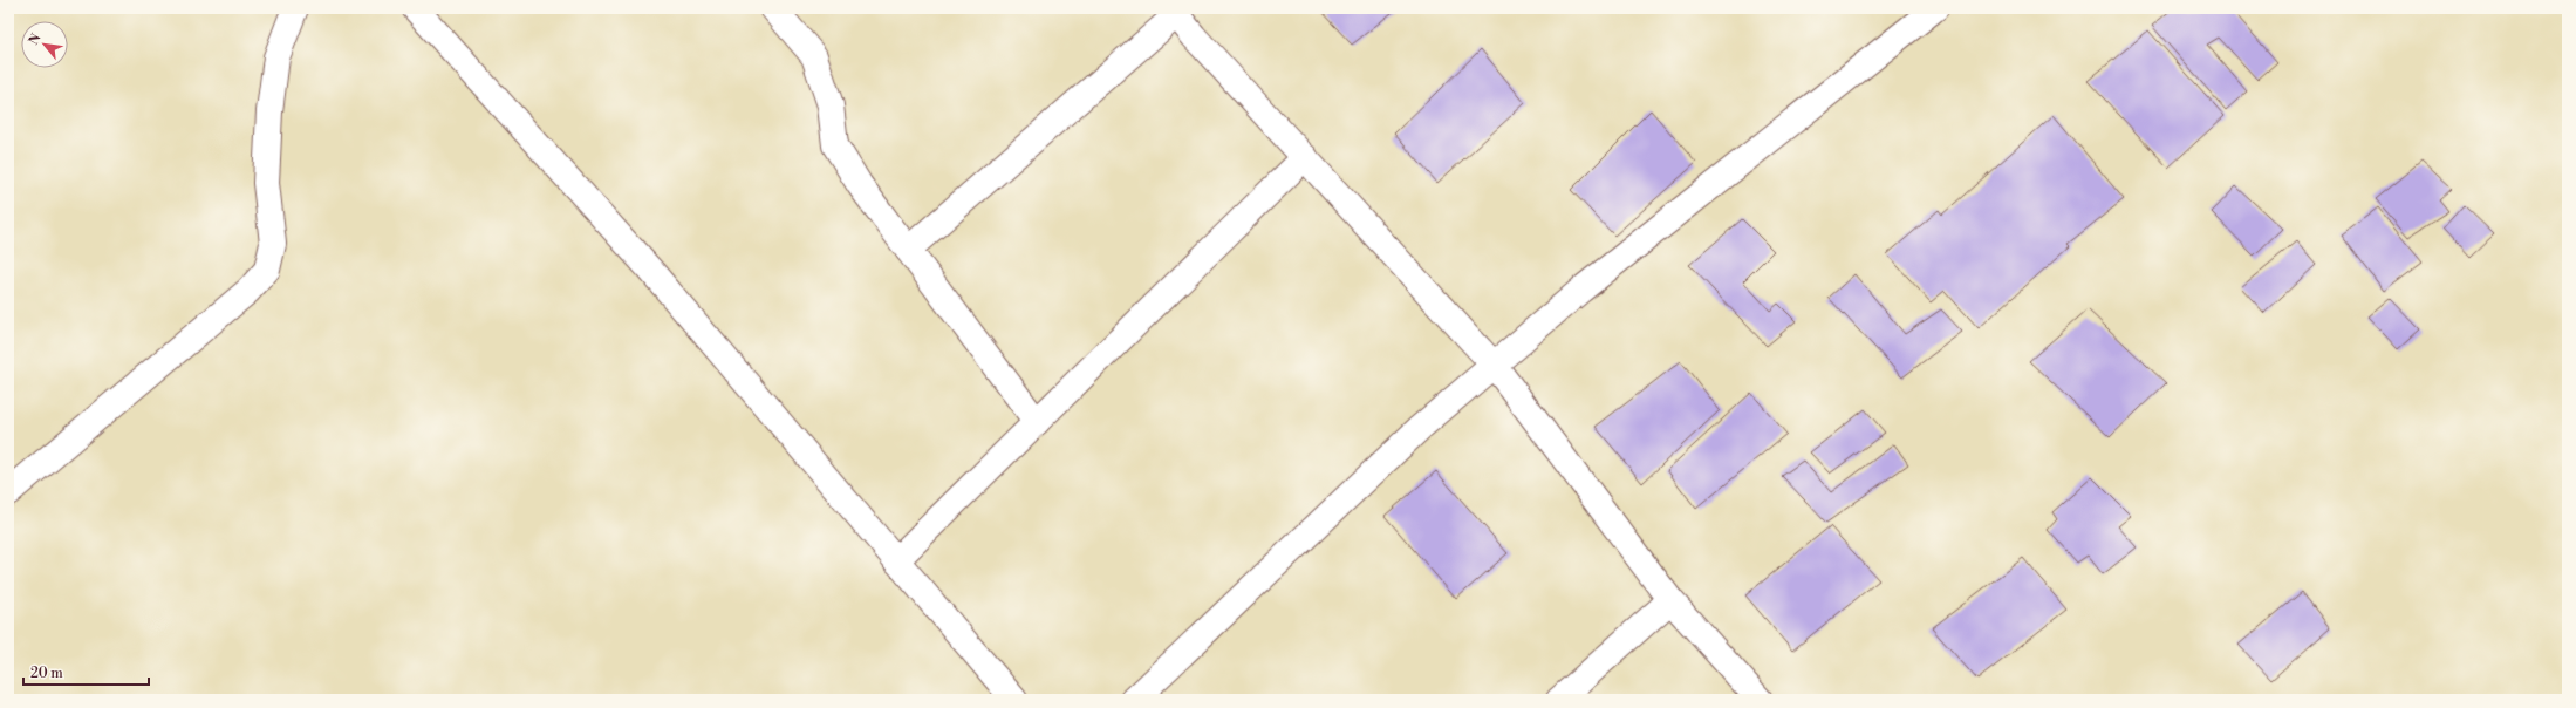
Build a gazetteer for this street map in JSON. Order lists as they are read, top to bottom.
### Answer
{
  "scale_bar": "20 m",
  "north": "top left"
}
